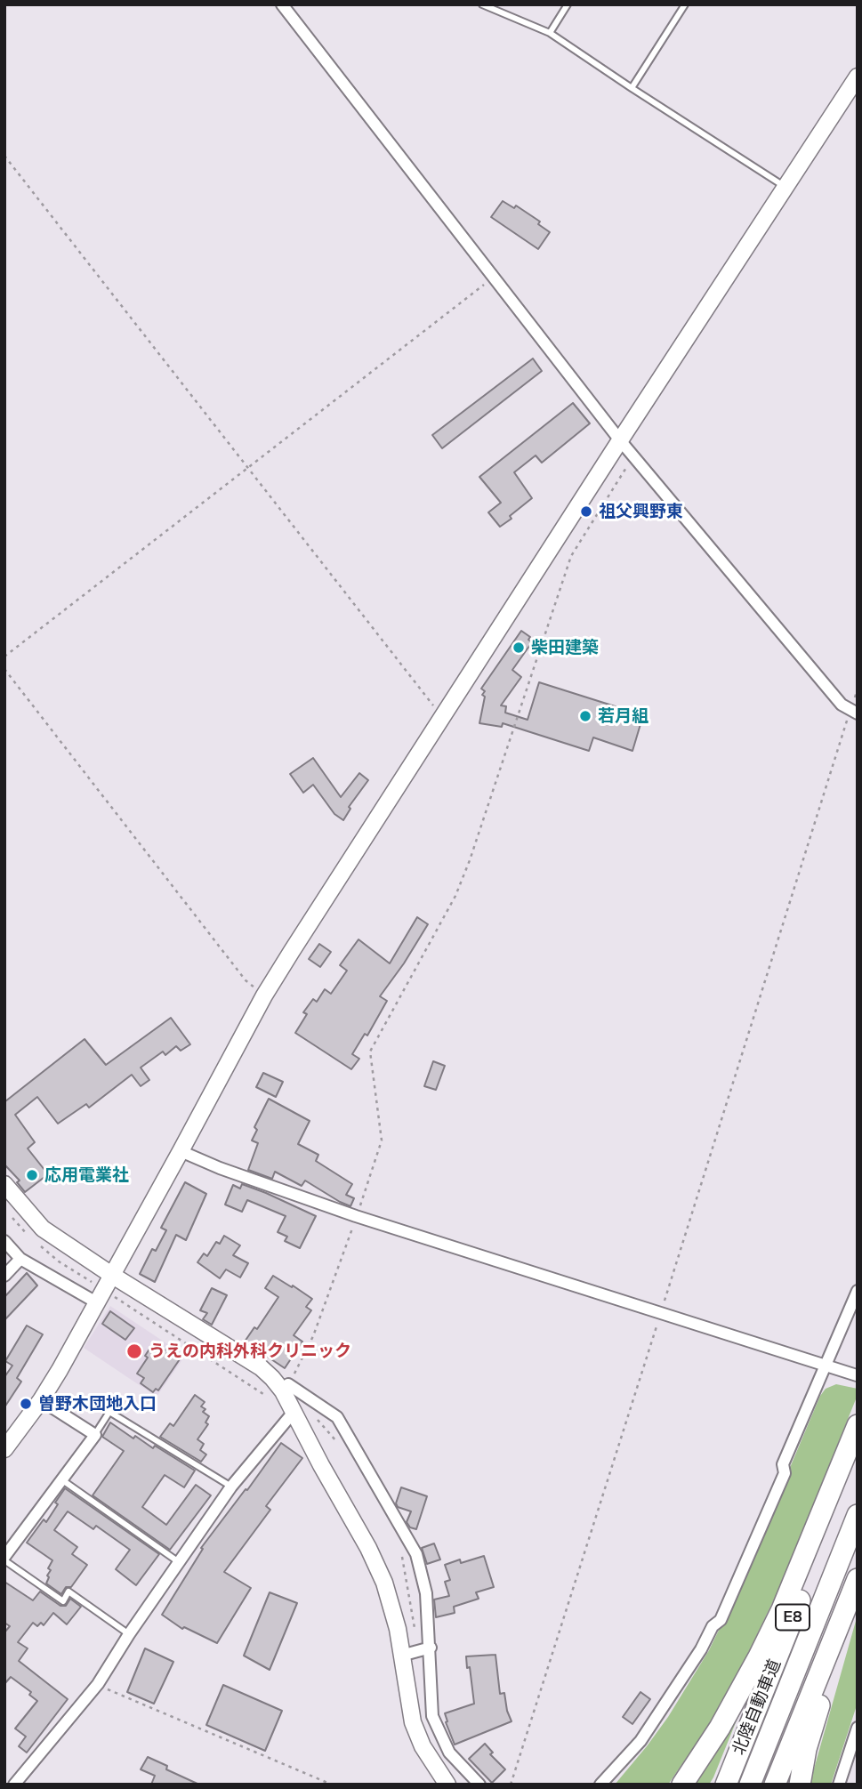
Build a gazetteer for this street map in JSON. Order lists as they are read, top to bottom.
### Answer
{
  "streets": {
    "highway": ["E8", "北陸自動車道"]
  },
  "places": [
    "祖父興野東",
    "柴田建築",
    "若月組",
    "応用電業社",
    "うえの内科外科クリニック",
    "曽野木団地入口"
  ]
}
